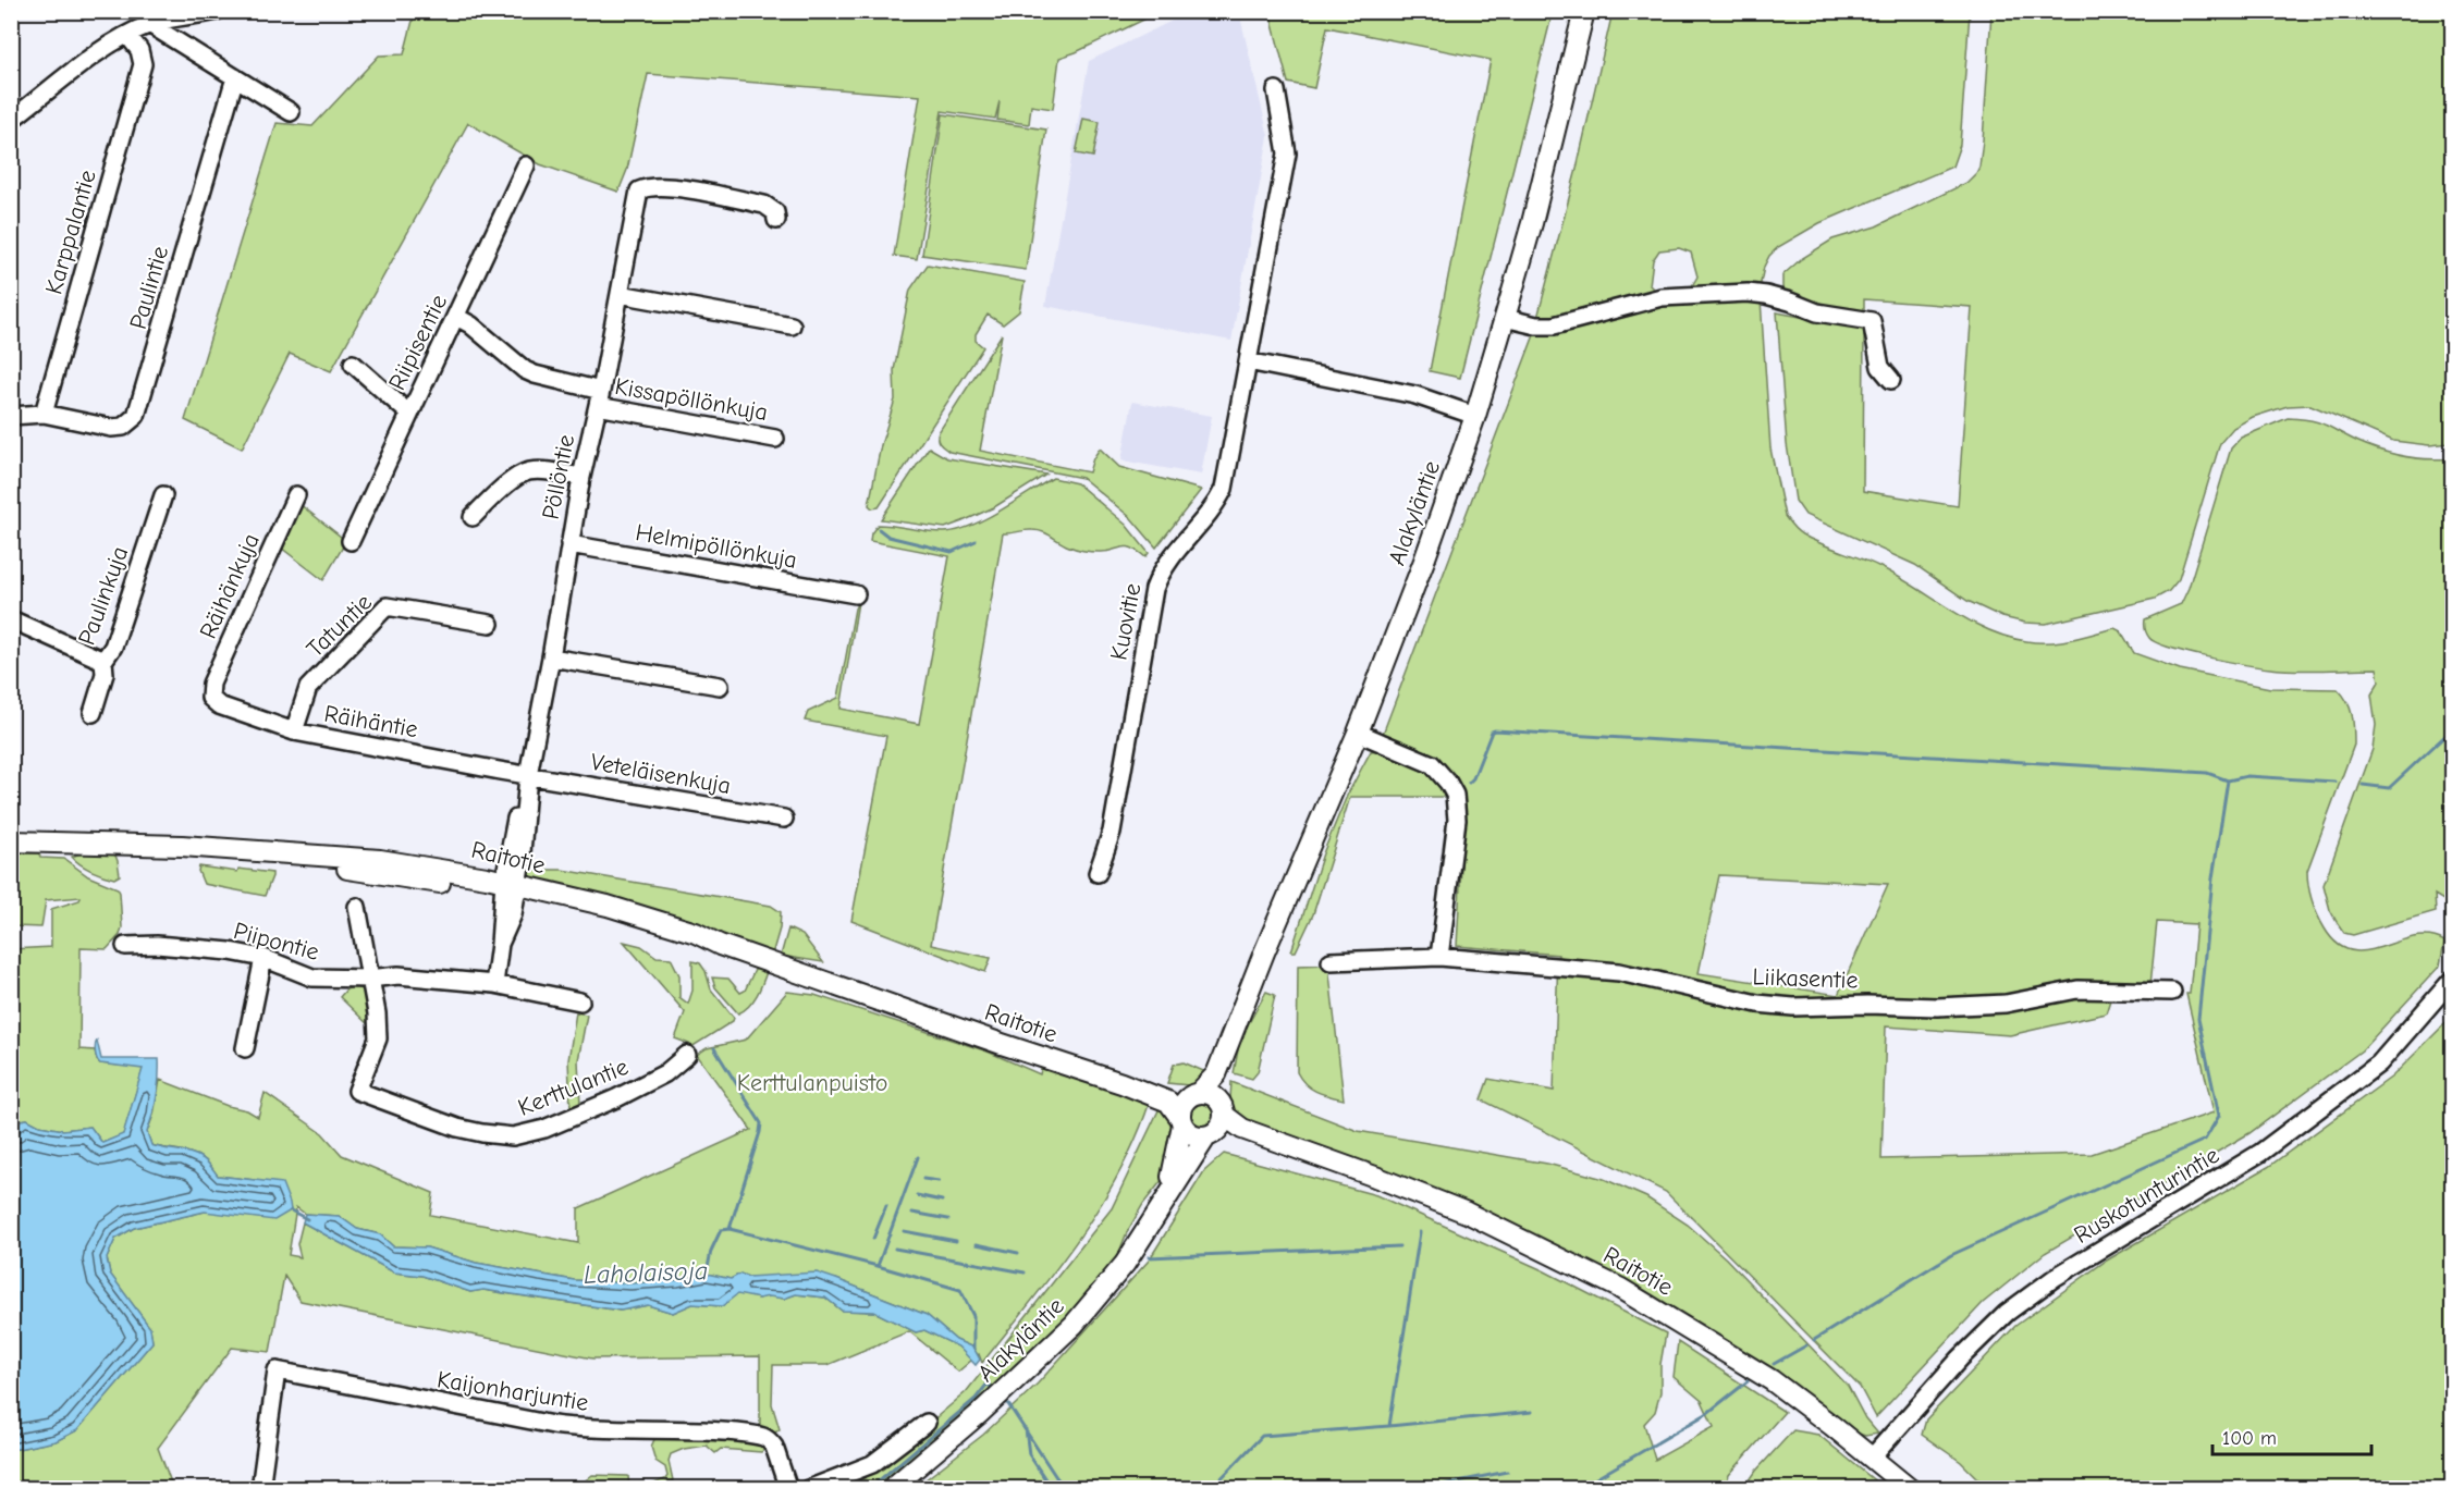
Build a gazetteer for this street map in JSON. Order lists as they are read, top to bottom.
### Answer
{
  "streets": {
    "main road": ["Alakyläntie", "Raitotie"],
    "street": [
      "Karppalantie",
      "Paulintie",
      "Riipisentie",
      "Kissapöllönkuja",
      "Pöllöntie",
      "Helmipöllönkuja",
      "Räihänkuja",
      "Paulinkuja",
      "Kuovitie",
      "Tatuntie",
      "Räihäntie",
      "Veteläisenkuja",
      "Piipontie",
      "Liikasentie",
      "Kerttulantie",
      "Ruskotunturintie",
      "Kaijonharjuntie"
    ]
  },
  "crossings": [
    ["Karppalantie", "Paulintie"],
    ["Riipisentie", "Kissapöllönkuja"],
    ["Kissapöllönkuja", "Pöllöntie"],
    ["Pöllöntie", "Helmipöllönkuja"],
    ["Pöllöntie", "Räihäntie"],
    ["Pöllöntie", "Veteläisenkuja"],
    ["Pöllöntie", "Raitotie"],
    ["Alakyläntie", "Raitotie"],
    ["Räihänkuja", "Räihäntie"],
    ["Tatuntie", "Räihäntie"],
    ["Räihäntie", "Veteläisenkuja"],
    ["Raitotie", "Ruskotunturintie"],
    ["Piipontie", "Kerttulantie"]
  ],
  "water": ["Laholaisoja"],
  "parks": ["Kerttulanpuisto"],
  "scale_bar": "100 m"
}
